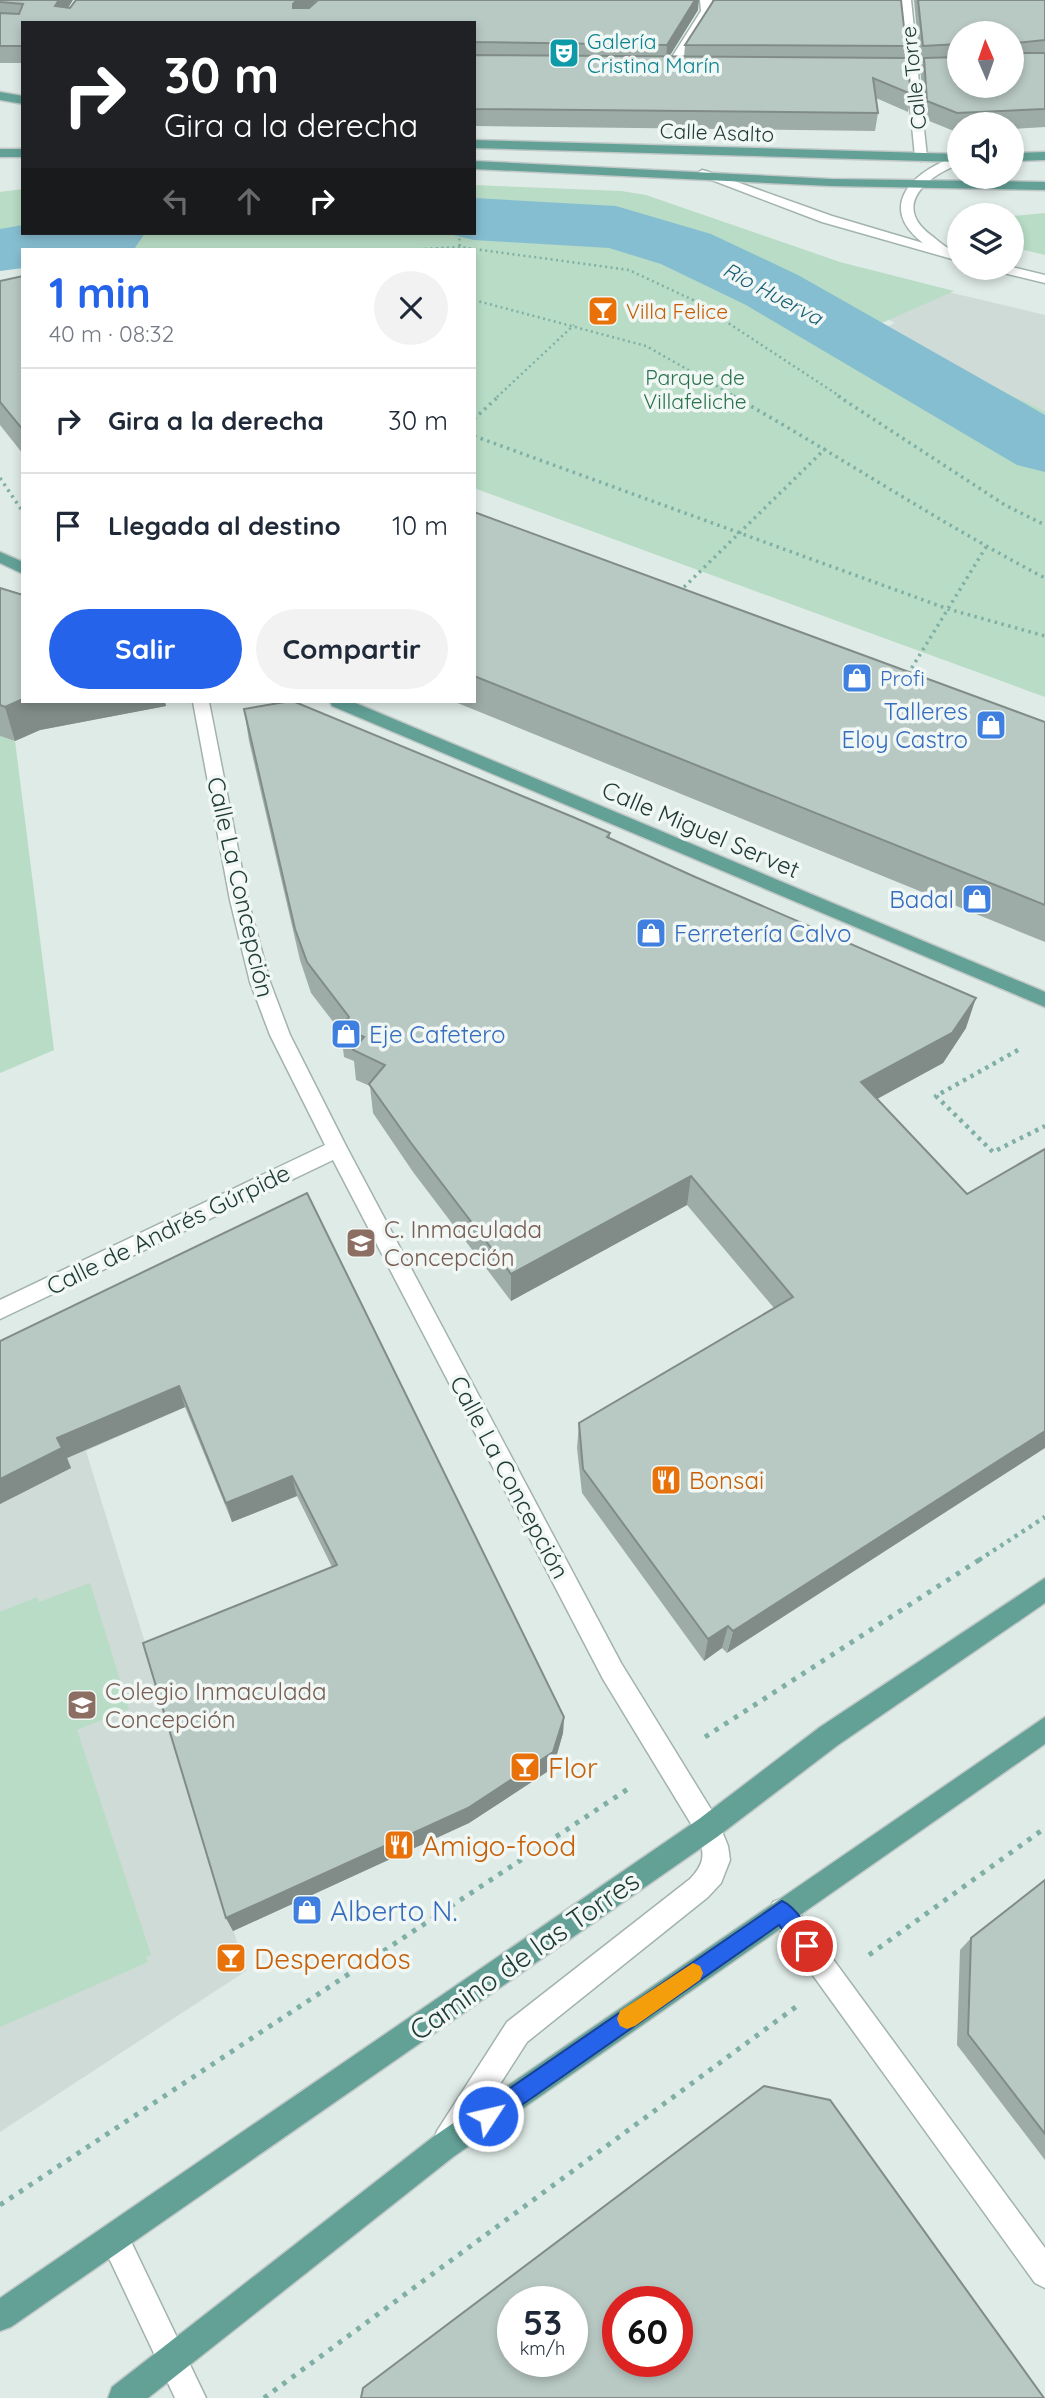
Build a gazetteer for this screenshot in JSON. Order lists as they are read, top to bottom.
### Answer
{
  "streets": {
    "main road": ["Calle Asalto", "Calle Miguel Servet", "Camino de las Torres"],
    "street": ["Calle Torre", "Calle La Concepción", "Calle de Andrés Gúrpide"]
  },
  "crossings": [
    ["Calle Torre", "Calle Asalto"],
    ["Calle La Concepción", "Calle de Andrés Gúrpide"],
    ["Calle La Concepción", "Camino de las Torres"]
  ],
  "water": ["Río Huerva"],
  "parks": ["Parque de Villafeliche"],
  "places": {
    "theatre": ["Galería Cristina Marín"],
    "bar": ["Villa Felice", "Flor", "Desperados"],
    "shop": [
      "Profi",
      "Talleres Eloy Castro",
      "Badal",
      "Ferretería Calvo",
      "Eje Cafetero",
      "Alberto N."
    ],
    "school or university": ["C. Inmaculada Concepción", "Colegio Inmaculada Concepción"],
    "restaurant": ["Bonsai", "Amigo-food"]
  },
  "north": "top",
  "page": {
    "turn": ["30 m", "Gira a la derecha"],
    "heading": ["1 min", "40 m · 08:32"],
    "list": [
      {
        "name": "Gira a la derecha",
        "value": "30 m"
      },
      {
        "name": "Llegada al destino",
        "value": "10 m"
      }
    ],
    "buttons": ["Salir", "Compartir"],
    "speed": "53 km/h",
    "limit": "60"
  }
}
